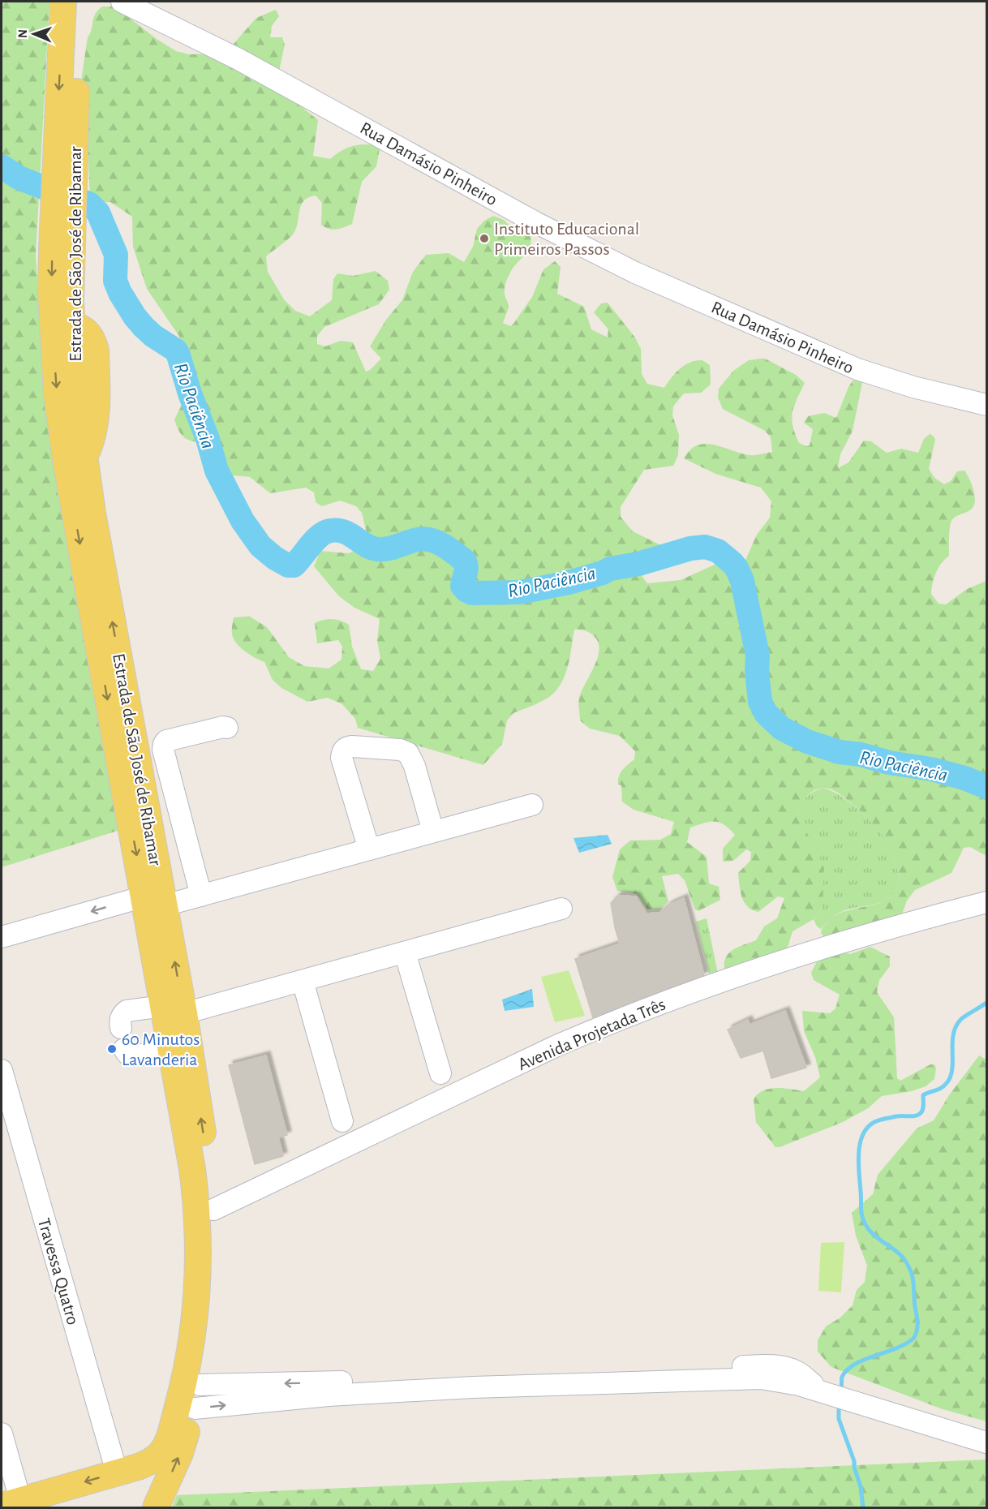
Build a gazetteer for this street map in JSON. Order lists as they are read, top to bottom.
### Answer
{
  "streets": {
    "main road": ["Estrada de São José de Ribamar"],
    "street": ["Rua Damásio Pinheiro", "Avenida Projetada Três", "Travessa Quatro"]
  },
  "crossings": [
    ["Estrada de São José de Ribamar", "Avenida Projetada Três"],
    ["Estrada de São José de Ribamar", "Travessa Quatro"]
  ],
  "water": ["Rio Paciência"],
  "places": ["Instituto Educacional Primeiros Passos", "60 Minutos Lavanderia"],
  "north": "left"
}
